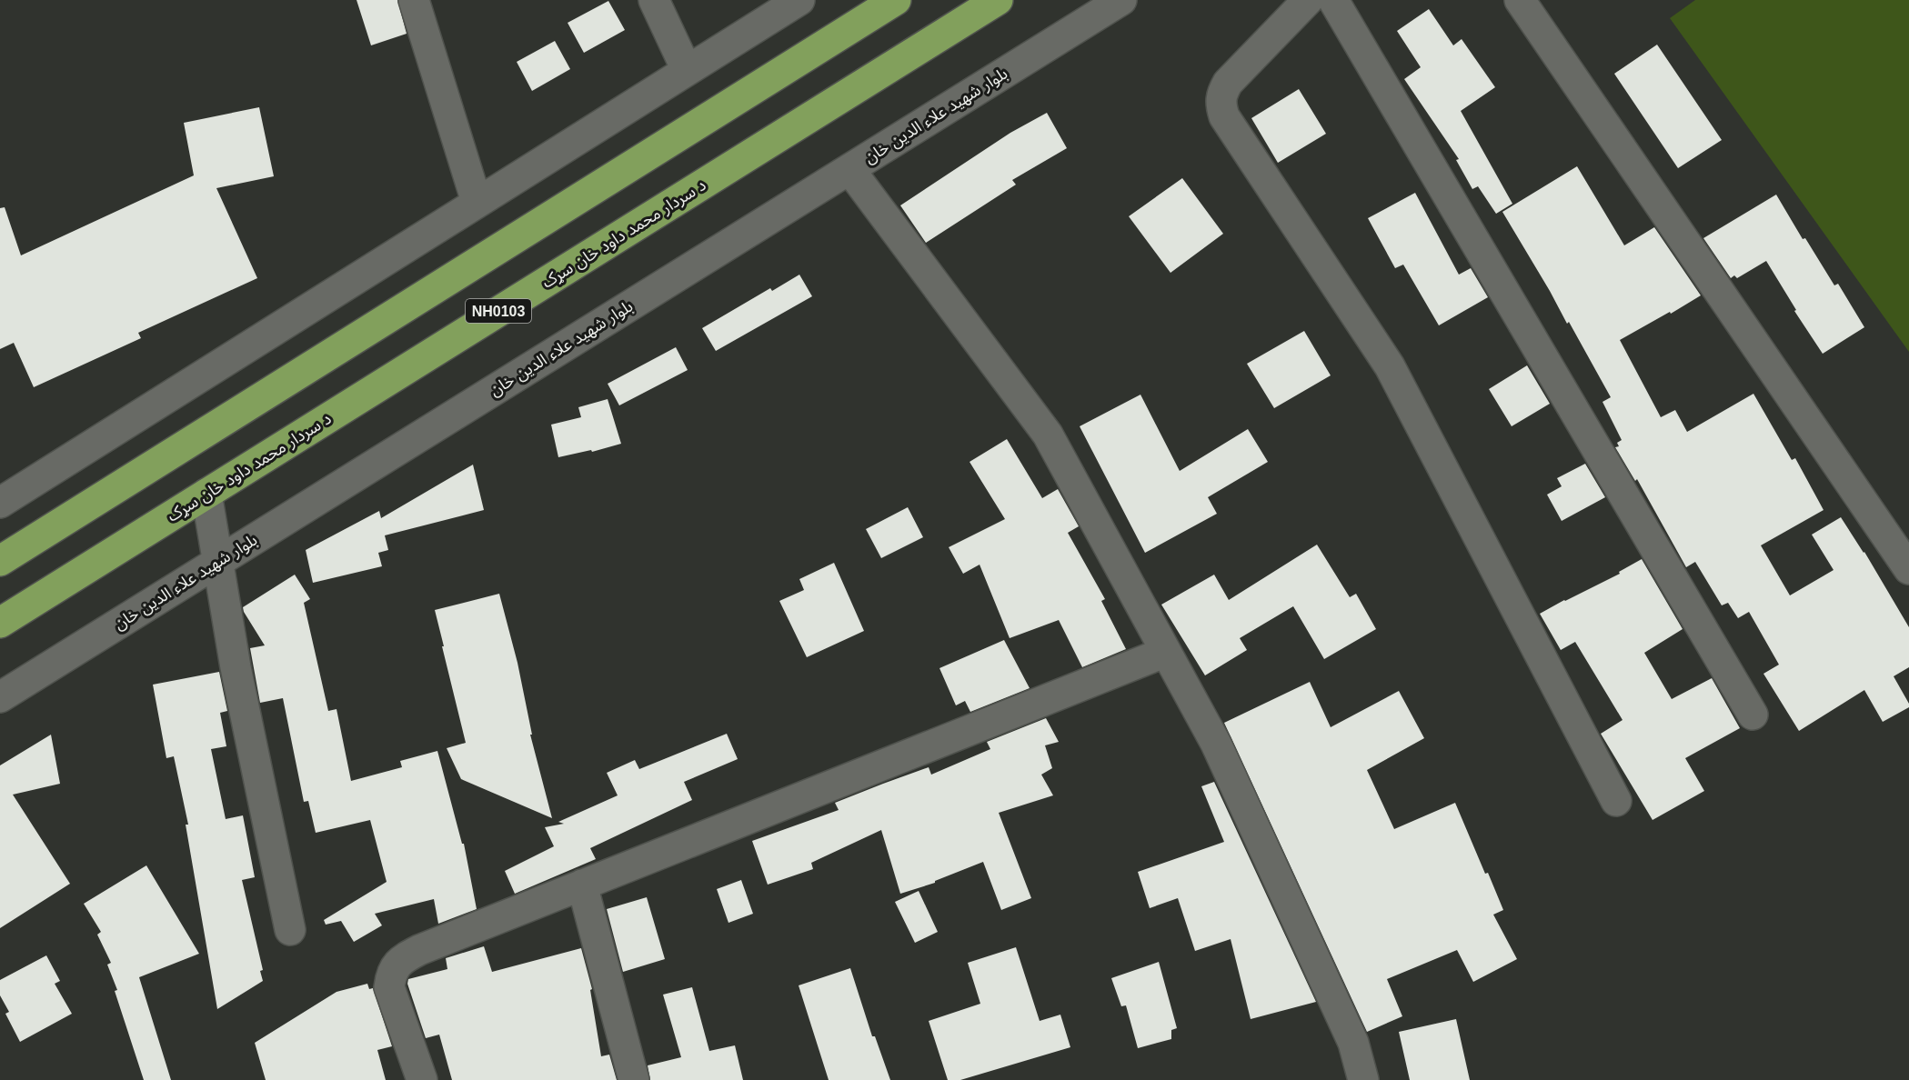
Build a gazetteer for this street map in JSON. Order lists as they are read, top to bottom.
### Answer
{
  "streets": {
    "highway": ["د سردار محمد داود خان سړک", "NH0103"],
    "street": ["بلوار شهید علاء الدین خان"]
  }
}
